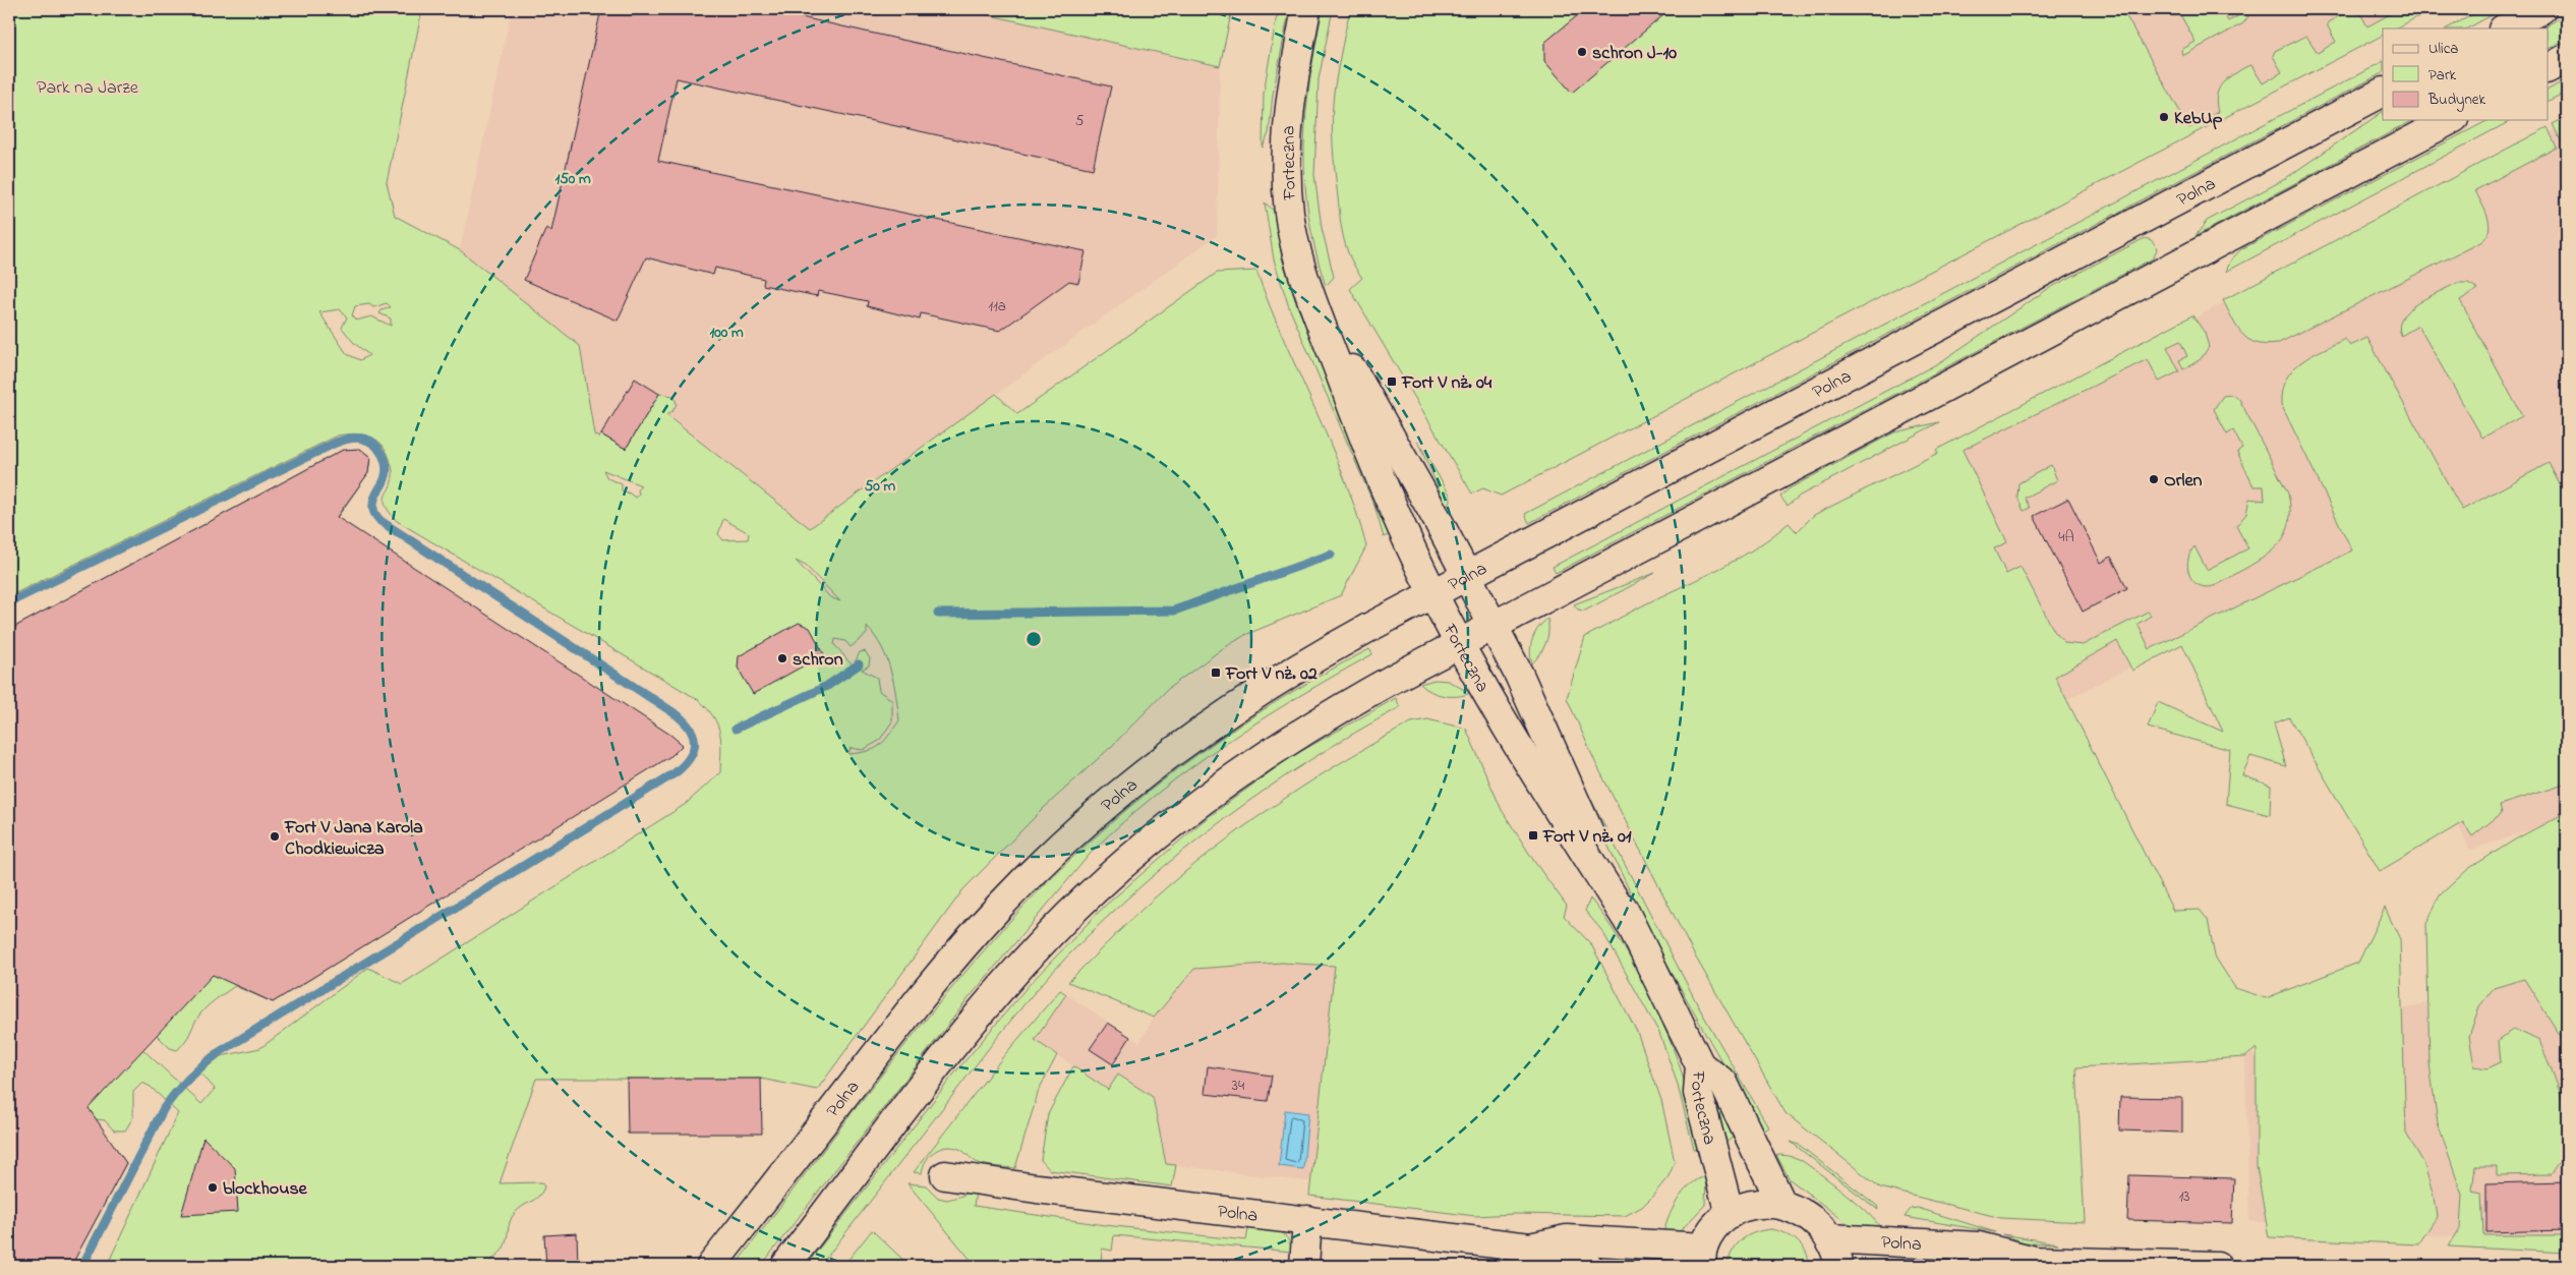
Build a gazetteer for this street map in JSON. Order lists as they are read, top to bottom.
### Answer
{
  "streets": {
    "street": ["Forteczna", "Polna"]
  },
  "crossings": [
    ["Forteczna", "Polna"]
  ],
  "parks": ["Park na Jarze"],
  "places": {
    "other": [
      "schron J-10",
      "KebUp",
      "Orlen",
      "schron",
      "Fort V Jana Karola Chodkiewicza",
      "blockhouse"
    ],
    "transit": ["Fort V nż. 04", "Fort V nż. 02", "Fort V nż. 01"]
  },
  "house_numbers": [
    "5",
    "11a",
    "4A",
    "34",
    "13"
  ],
  "legend": ["Ulica", "Park", "Budynek"],
  "rings": ["150 m", "100 m", "50 m"]
}
